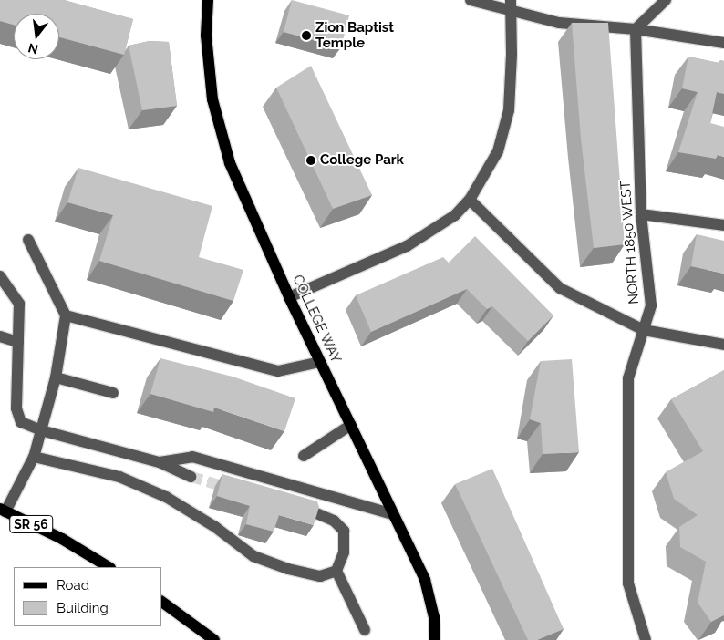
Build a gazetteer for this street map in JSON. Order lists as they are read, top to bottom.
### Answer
{
  "streets": {
    "main road": ["COLLEGE WAY", "SR 56"],
    "street": ["NORTH 1850 WEST"]
  },
  "places": ["Zion Baptist Temple", "College Park"],
  "legend": ["Road", "Building"],
  "north": "bottom"
}
